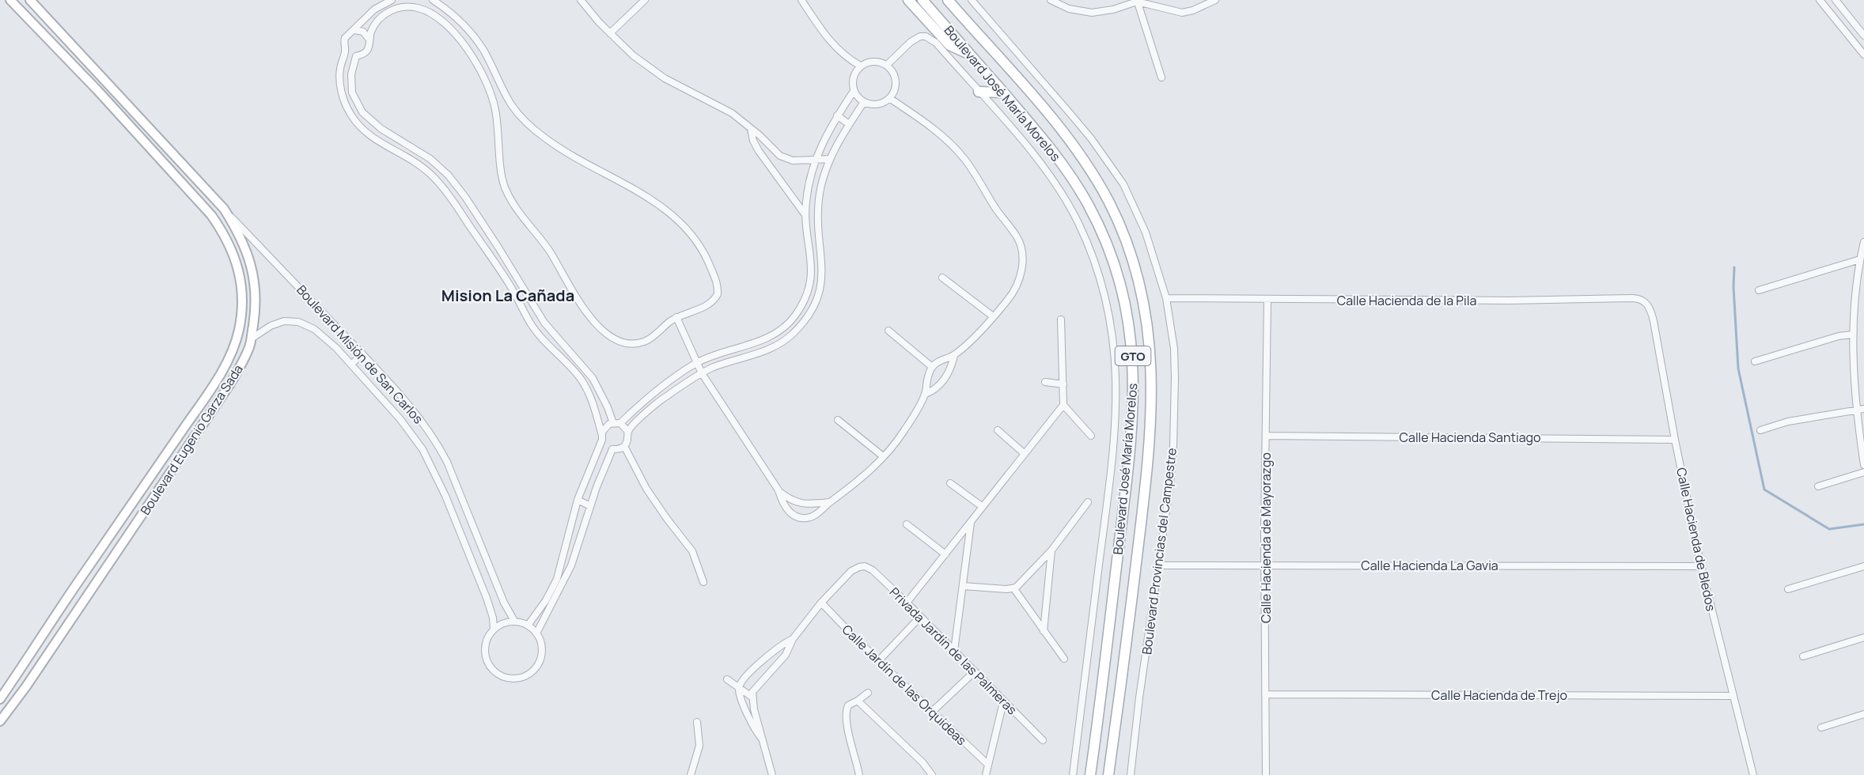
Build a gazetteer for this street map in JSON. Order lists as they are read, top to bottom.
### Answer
{
  "streets": {
    "main road": ["Boulevard José María Morelos", "GTO"],
    "street": [
      "Calle Hacienda de la Pila",
      "Boulevard Misión de San Carlos",
      "Calle Hacienda Santiago",
      "Boulevard Eugenio Garza Sada",
      "Calle Hacienda de Mayorazgo",
      "Calle Hacienda de Bledos",
      "Boulevard Provincias del Campestre",
      "Calle Hacienda La Gavia",
      "Privada Jardín de las Palmeras",
      "Calle Jardín de las Orquídeas",
      "Calle Hacienda de Trejo"
    ]
  },
  "crossings": [
    ["Calle Hacienda de la Pila", "Calle Hacienda de Mayorazgo"],
    ["Calle Hacienda de la Pila", "Calle Hacienda de Bledos"],
    ["Calle Hacienda de la Pila", "Boulevard Provincias del Campestre"],
    ["Boulevard Misión de San Carlos", "Boulevard Eugenio Garza Sada"],
    ["Calle Hacienda Santiago", "Calle Hacienda de Mayorazgo"],
    ["Calle Hacienda Santiago", "Calle Hacienda de Bledos"],
    ["Calle Hacienda de Mayorazgo", "Calle Hacienda La Gavia"],
    ["Calle Hacienda de Mayorazgo", "Calle Hacienda de Trejo"],
    ["Calle Hacienda de Bledos", "Calle Hacienda La Gavia"],
    ["Calle Hacienda de Bledos", "Calle Hacienda de Trejo"],
    ["Boulevard Provincias del Campestre", "Calle Hacienda La Gavia"],
    ["Privada Jardín de las Palmeras", "Calle Jardín de las Orquídeas"]
  ],
  "districts": ["Mision La Cañada"]
}
